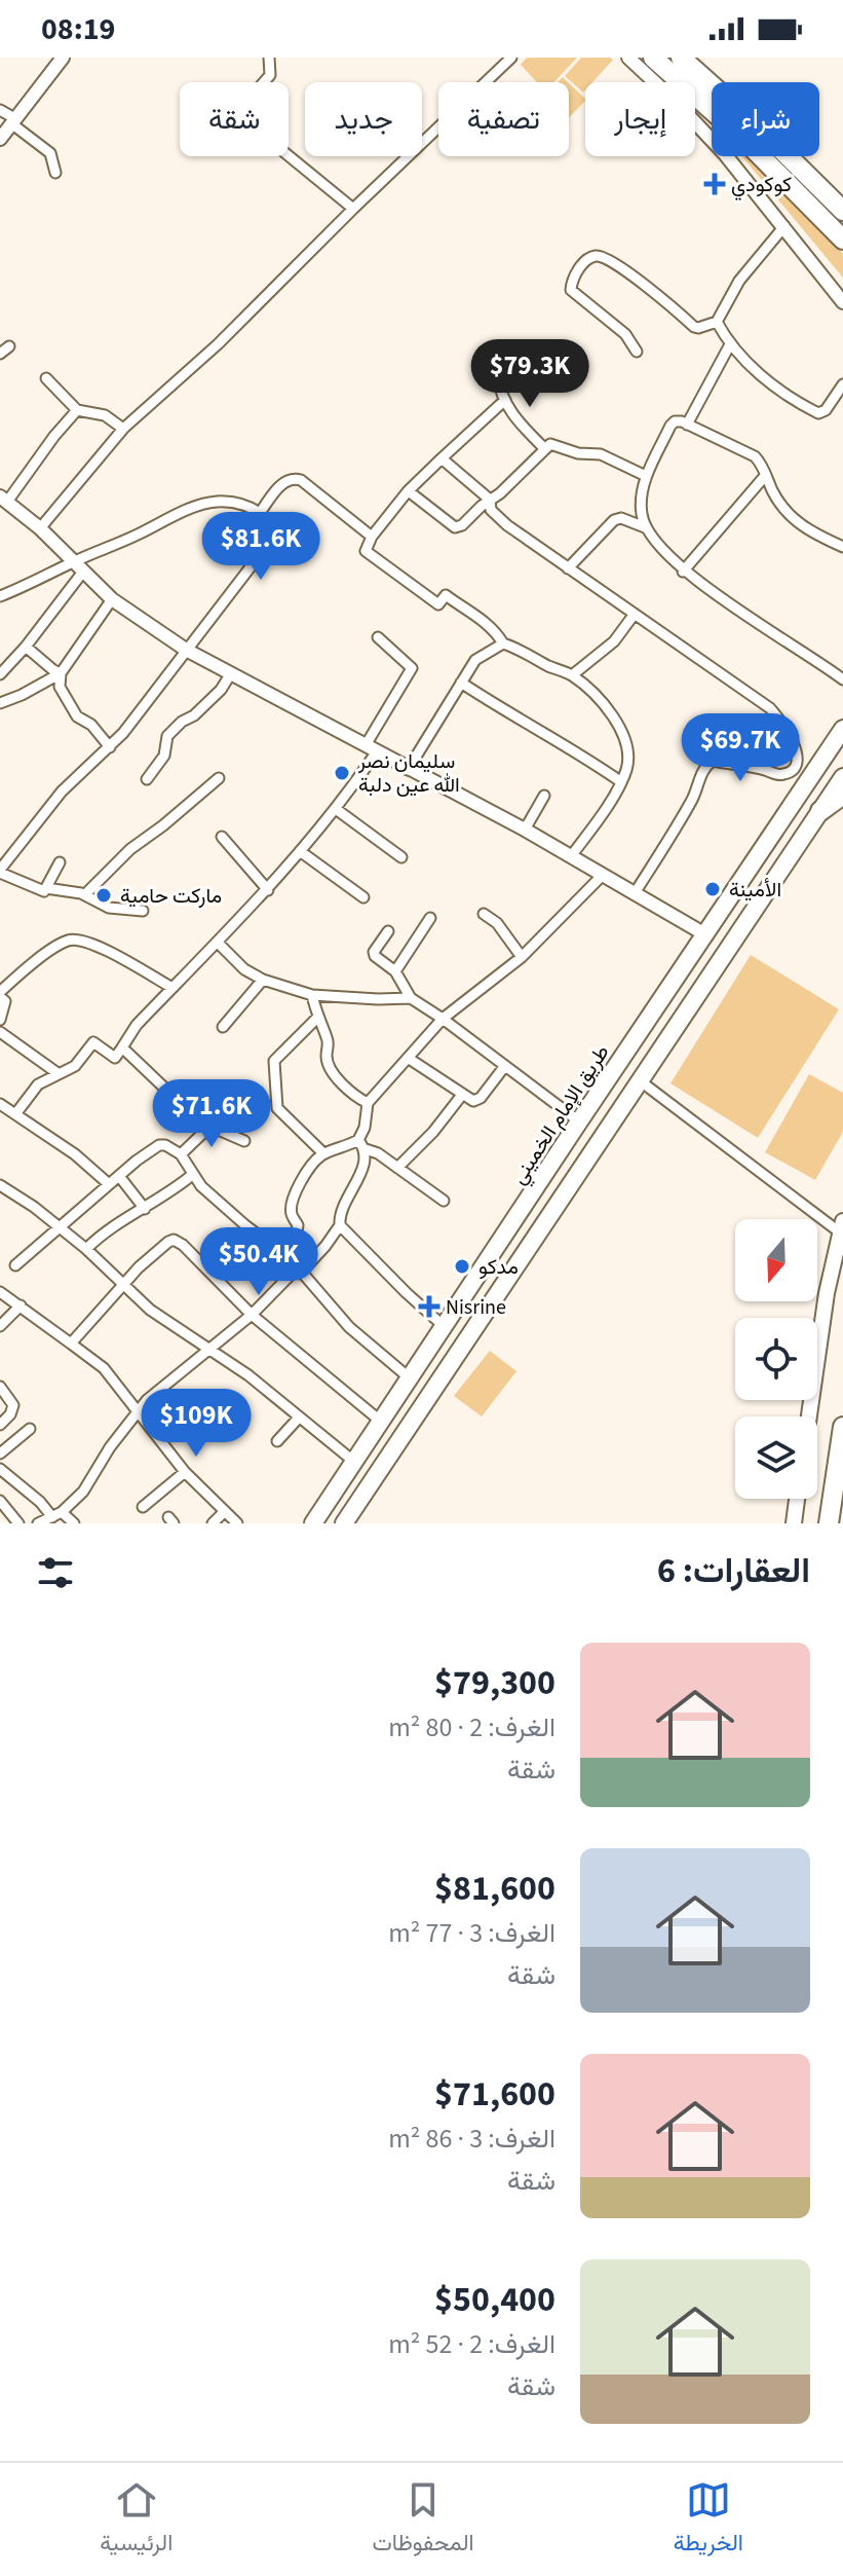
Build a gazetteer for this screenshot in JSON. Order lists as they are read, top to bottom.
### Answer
{
  "streets": {
    "highway": ["طريق الإمام الخميني"]
  },
  "places": {
    "health": ["كوكودي", "Nisrine"],
    "other": [
      "سليمان نصر الله عين دلبة",
      "الأمينة",
      "ماركت حامية",
      "مدكو"
    ]
  },
  "north": "bottom",
  "page": {
    "status": "08:19",
    "chip": [
      "شراء",
      "إيجار",
      "تصفية",
      "جديد",
      "شقة"
    ],
    "price": [
      "$79.3K",
      "$81.6K",
      "$69.7K",
      "$71.6K",
      "$50.4K",
      "$109K"
    ],
    "heading": "العقارات: 6",
    "list": [
      {
        "name": "$79,300",
        "note": "الغرف: 2 · 80 m² · شقة"
      },
      {
        "name": "$81,600",
        "note": "الغرف: 3 · 77 m² · شقة"
      },
      {
        "name": "$71,600",
        "note": "الغرف: 3 · 86 m² · شقة"
      },
      {
        "name": "$50,400",
        "note": "الغرف: 2 · 52 m² · شقة"
      }
    ],
    "tabs": ["الخريطة", "المحفوظات", "الرئيسية"]
  }
}
